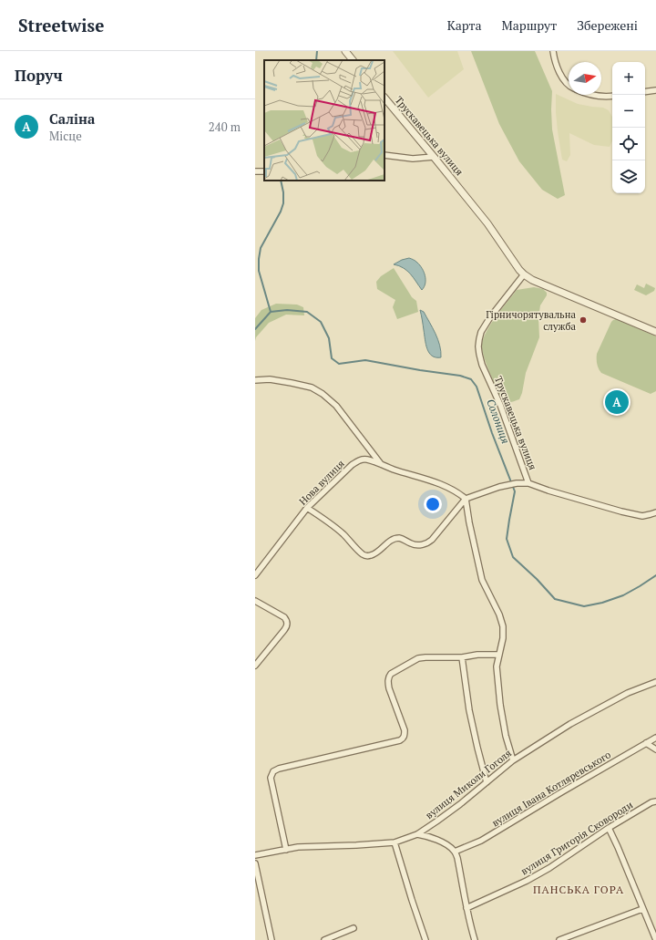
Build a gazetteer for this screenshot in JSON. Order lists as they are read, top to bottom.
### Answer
{
  "streets": {
    "street": [
      "Трускавецька вулиця",
      "Нова вулиця",
      "вулиця Миколи Гоголя",
      "вулиця Івана Котляревського",
      "вулиця Григорія Сковороди"
    ]
  },
  "districts": ["ПАНСЬКА ГОРА"],
  "water": ["Солониця"],
  "places": ["Гірничорятувальна служба"],
  "north": "right",
  "page": {
    "header": "Streetwise",
    "nav": ["Карта", "Маршрут", "Збережені"],
    "heading": "Поруч",
    "map_buttons": ["+", "−"],
    "list": [
      {
        "mark": "A",
        "name": "Саліна",
        "note": "Місце",
        "value": "240 m"
      }
    ],
    "pins": "A"
  }
}
